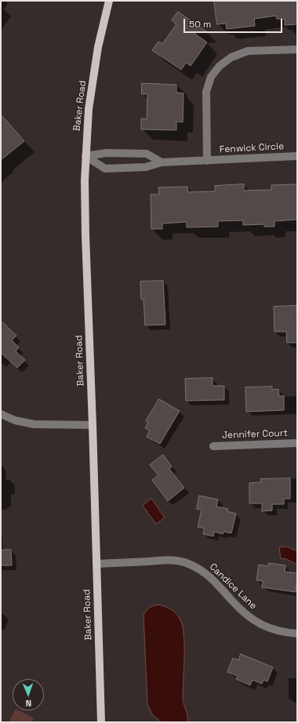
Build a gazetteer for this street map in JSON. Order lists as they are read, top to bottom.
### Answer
{
  "streets": {
    "main road": ["Baker Road"],
    "street": ["Fenwick Circle", "Jennifer Court", "Candice Lane"]
  },
  "crossings": [
    ["Baker Road", "Fenwick Circle"],
    ["Baker Road", "Candice Lane"]
  ],
  "scale_bar": "50 m",
  "north": "bottom"
}
